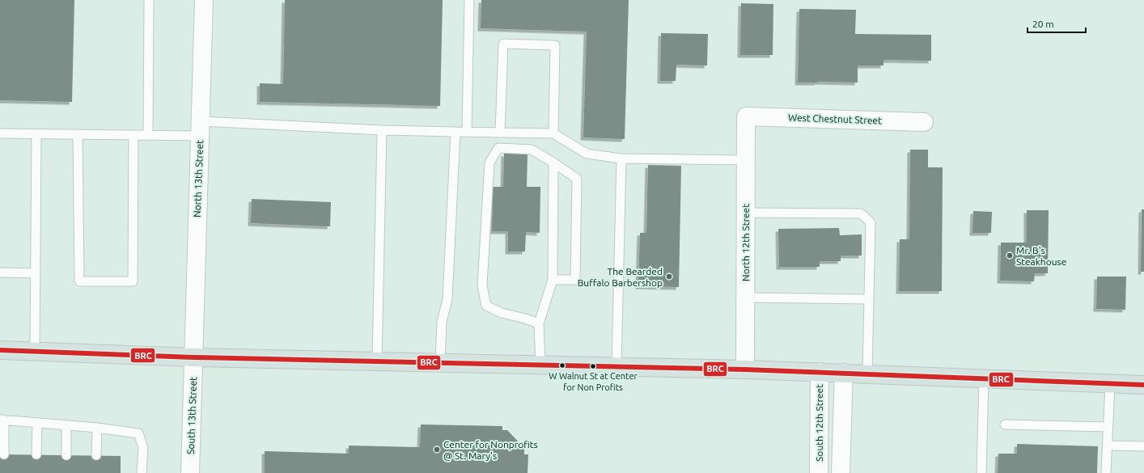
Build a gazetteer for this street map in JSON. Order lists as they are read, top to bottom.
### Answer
{
  "streets": {
    "street": [
      "West Chestnut Street",
      "North 13th Street",
      "North 12th Street",
      "South 13th Street",
      "South 12th Street"
    ]
  },
  "crossings": [
    ["West Chestnut Street", "North 12th Street"],
    ["North 13th Street", "South 13th Street"]
  ],
  "places": [
    "Mr. B's Steakhouse",
    "The Bearded Buffalo Barbershop",
    "W Walnut St at Center for Non Profits",
    "Center for Nonprofits @ St. Mary's"
  ],
  "lines": ["transit line BRC"],
  "scale_bar": "20 m"
}
